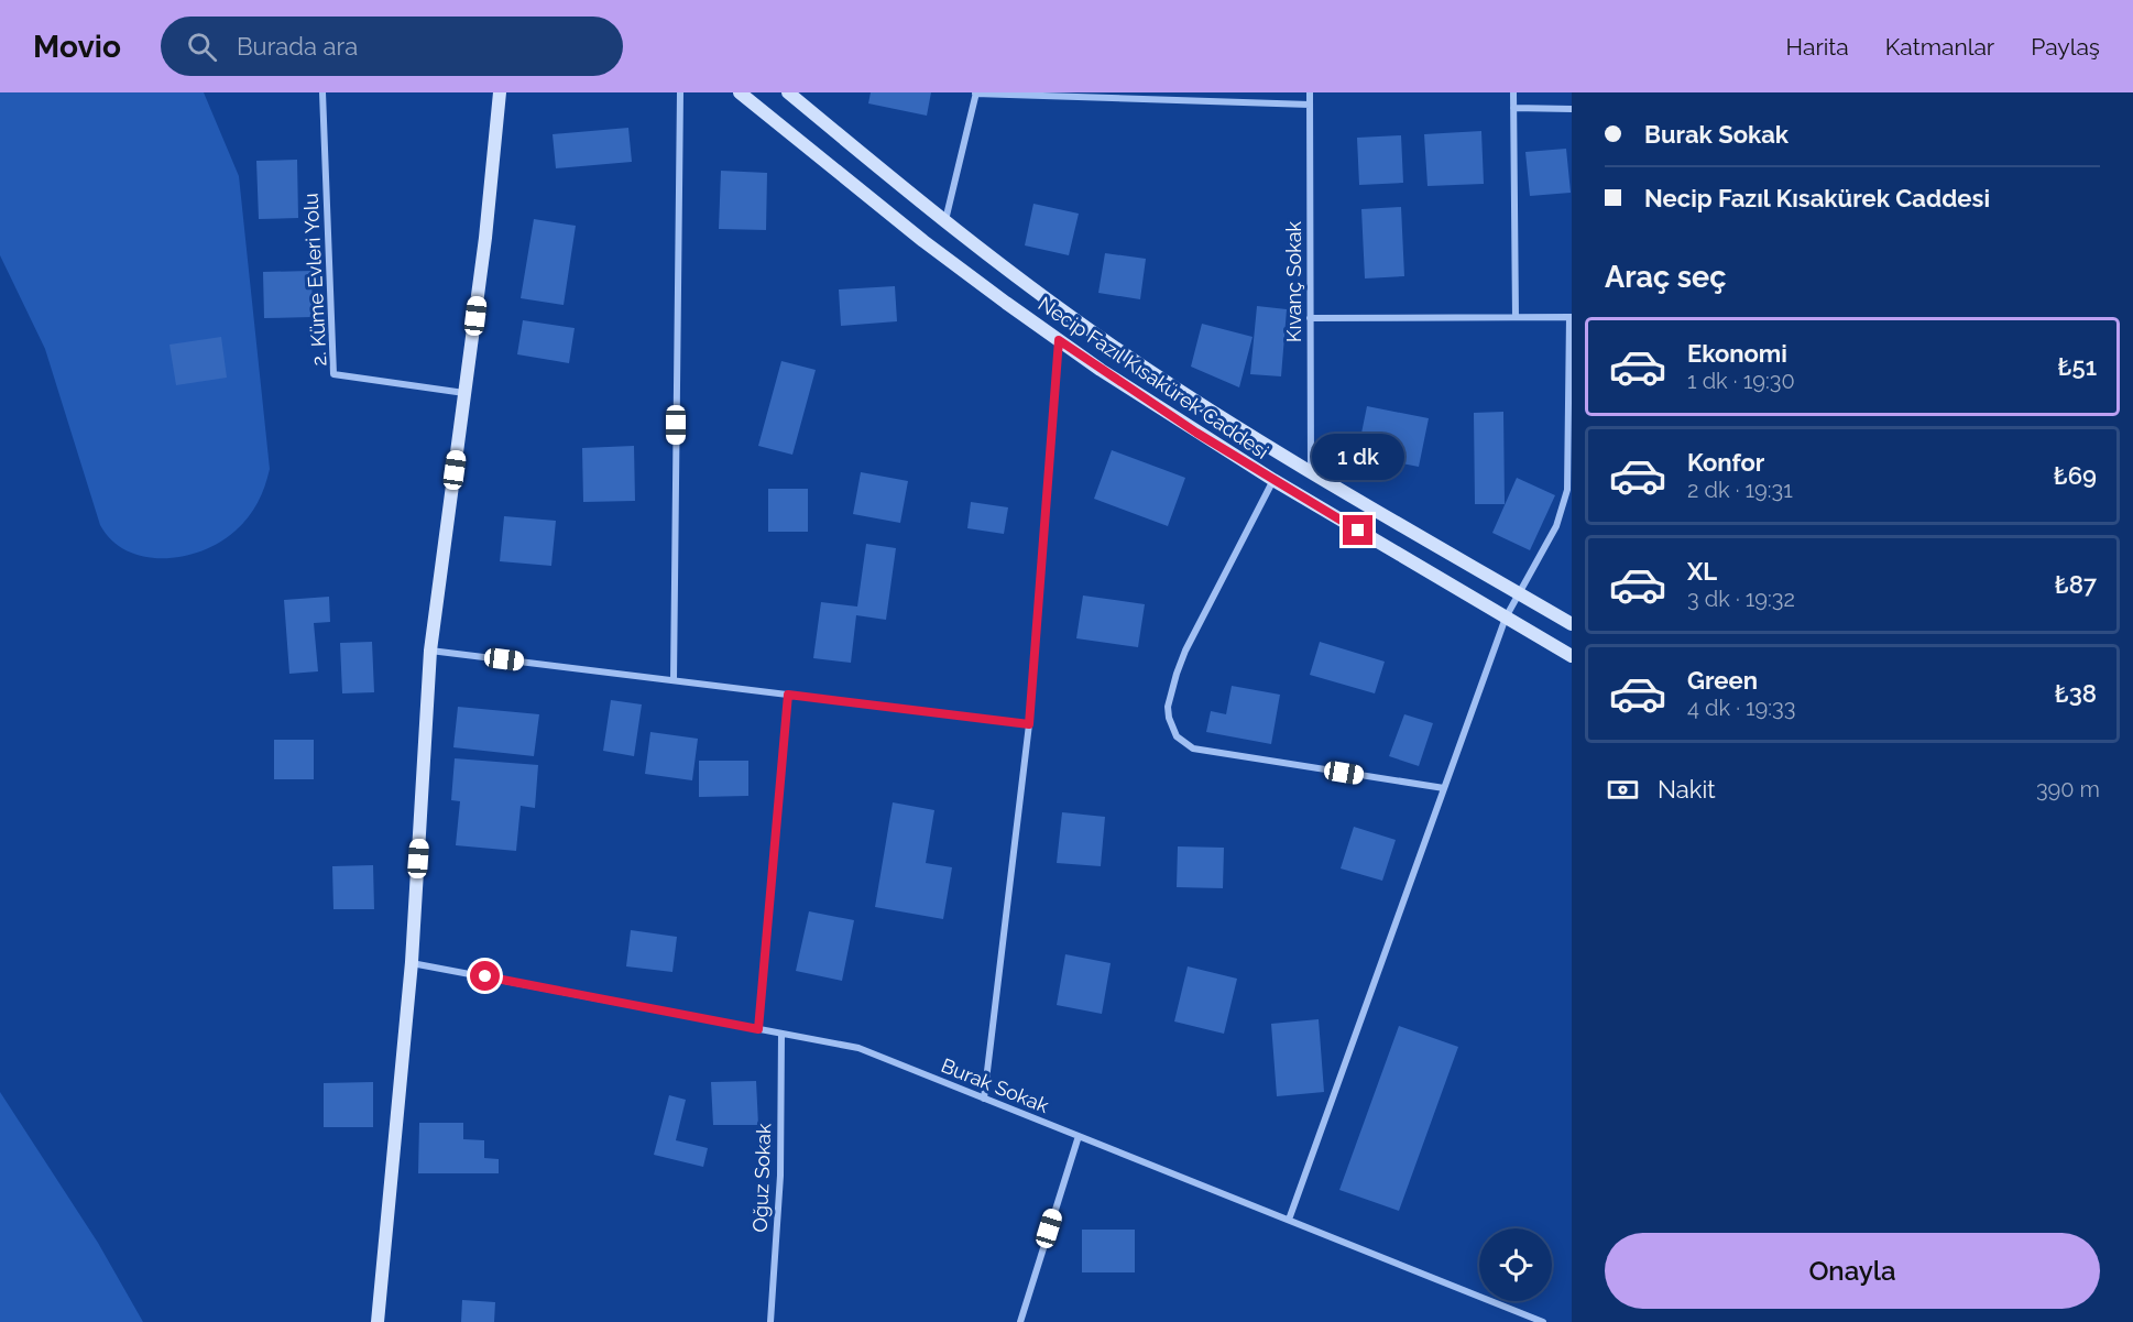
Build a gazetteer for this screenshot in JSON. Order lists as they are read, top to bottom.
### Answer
{
  "streets": {
    "street": [
      "2. Küme Evleri Yolu",
      "Kıvanç Sokak",
      "Necip Fazıl Kısakürek Caddesi",
      "Burak Sokak",
      "Oğuz Sokak"
    ]
  },
  "crossings": [
    ["Kıvanç Sokak", "Necip Fazıl Kısakürek Caddesi"],
    ["Burak Sokak", "Oğuz Sokak"]
  ],
  "page": {
    "header": "Movio",
    "search": "Burada ara",
    "nav": ["Harita", "Katmanlar", "Paylaş"],
    "banner": ["Burak Sokak", "Necip Fazıl Kısakürek Caddesi"],
    "heading": "Araç seç",
    "list": [
      {
        "name": "Ekonomi",
        "note": "1 dk · 19:30",
        "value": "₺51"
      },
      {
        "name": "Konfor",
        "note": "2 dk · 19:31",
        "value": "₺69"
      },
      {
        "name": "XL",
        "note": "3 dk · 19:32",
        "value": "₺87"
      },
      {
        "name": "Green",
        "note": "4 dk · 19:33",
        "value": "₺38"
      }
    ],
    "bubble": "1 dk",
    "pay": ["Nakit", "390 m"],
    "buttons": "Onayla"
  }
}
